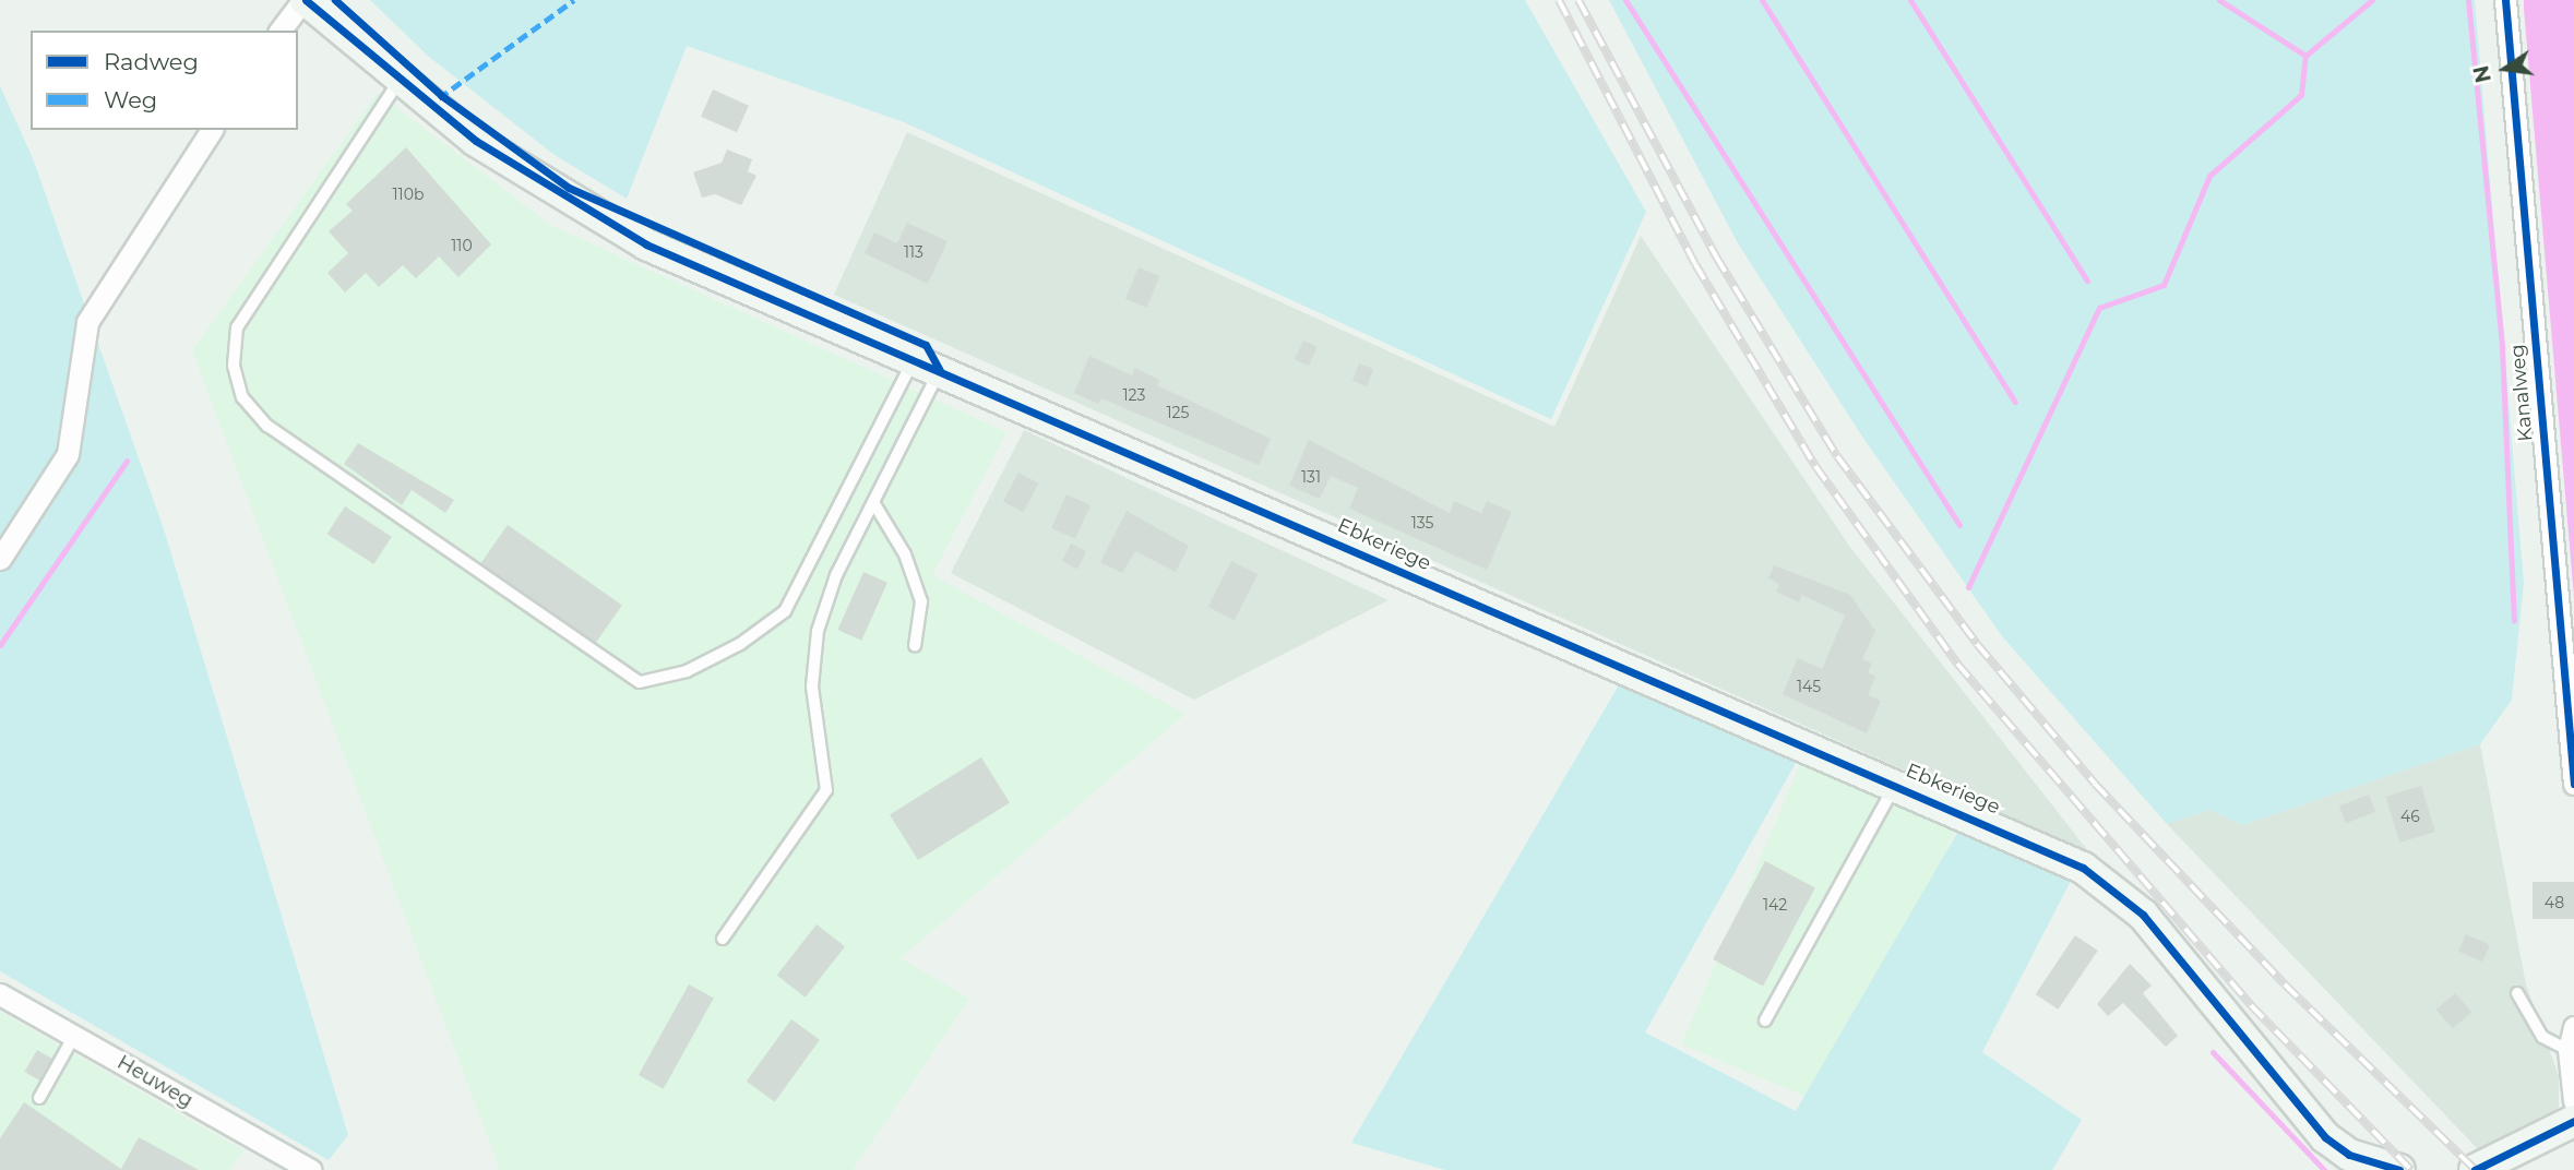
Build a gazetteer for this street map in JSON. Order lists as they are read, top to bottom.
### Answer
{
  "streets": {
    "street": ["Kanalweg", "Ebkeriege", "Heuweg"]
  },
  "house_numbers": [
    "110b",
    "110",
    "113",
    "123",
    "125",
    "131",
    "135",
    "145",
    "46",
    "48",
    "142"
  ],
  "legend": ["Radweg", "Weg"],
  "north": "left"
}
